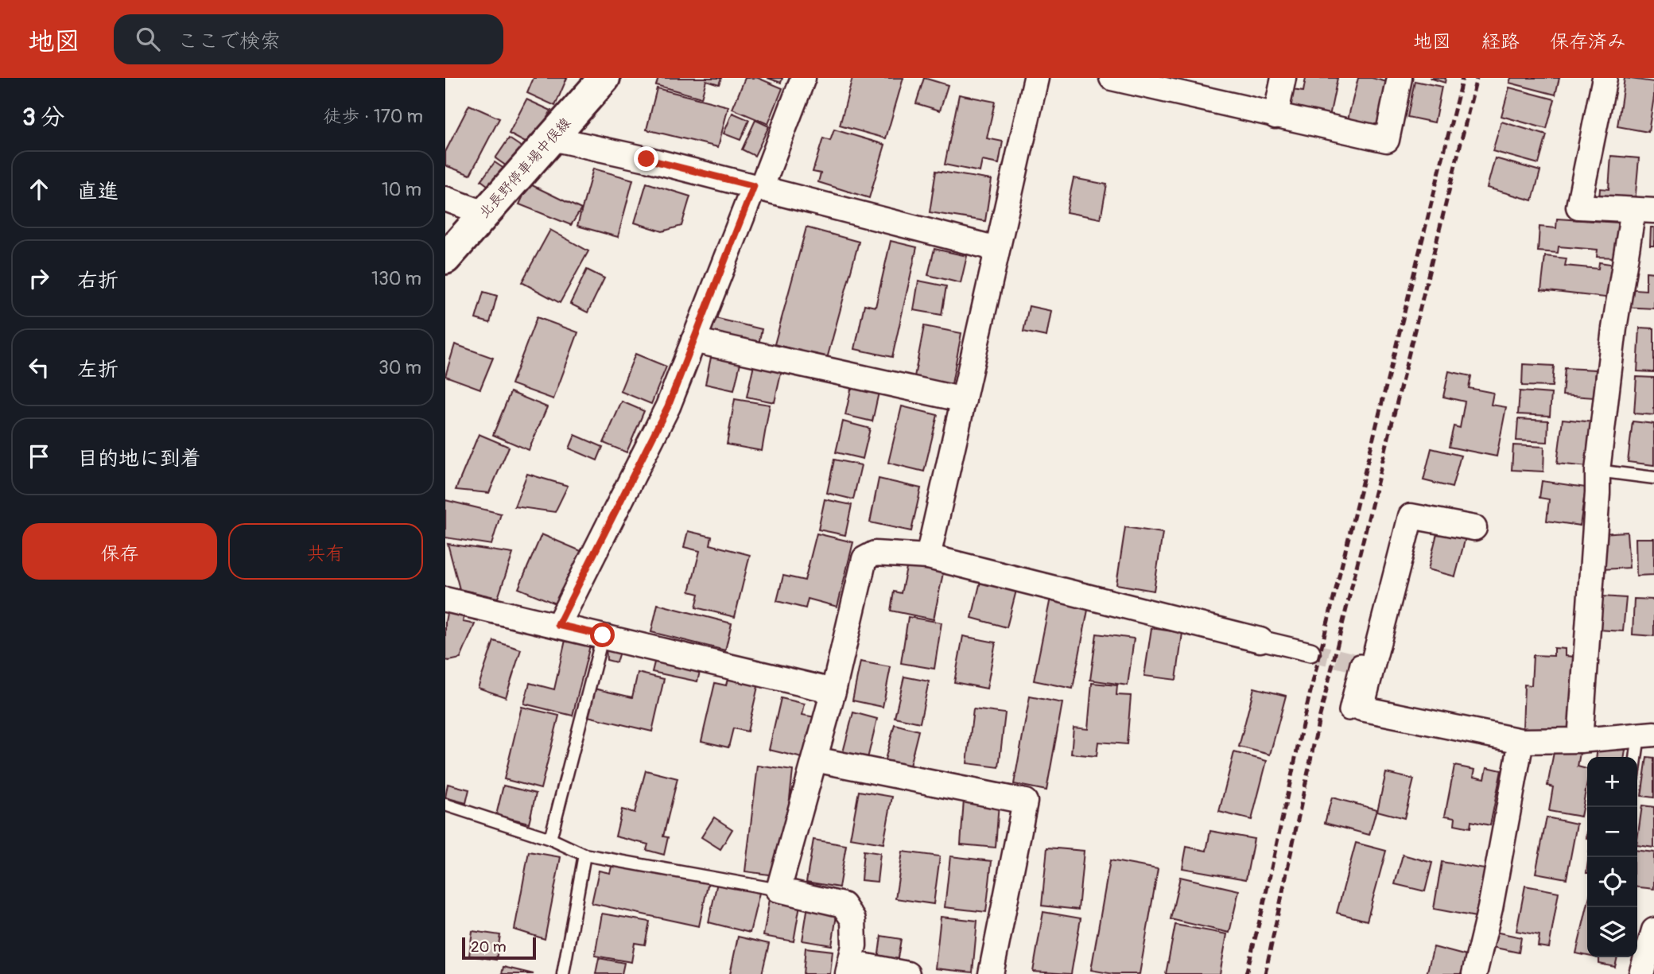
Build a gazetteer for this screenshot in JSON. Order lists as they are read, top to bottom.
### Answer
{
  "streets": {
    "main road": ["北長野停車場中俣線"]
  },
  "scale_bar": "20 m",
  "page": {
    "header": "地図",
    "search": "ここで検索",
    "nav": ["地図", "経路", "保存済み"],
    "heading": ["3 分", "徒歩 · 170 m"],
    "list": [
      ["直進", "10 m"],
      ["右折", "130 m"],
      ["左折", "30 m"],
      "目的地に到着"
    ],
    "buttons": ["保存", "共有"],
    "map_buttons": ["+", "−"],
    "scale": "20 m"
  }
}
